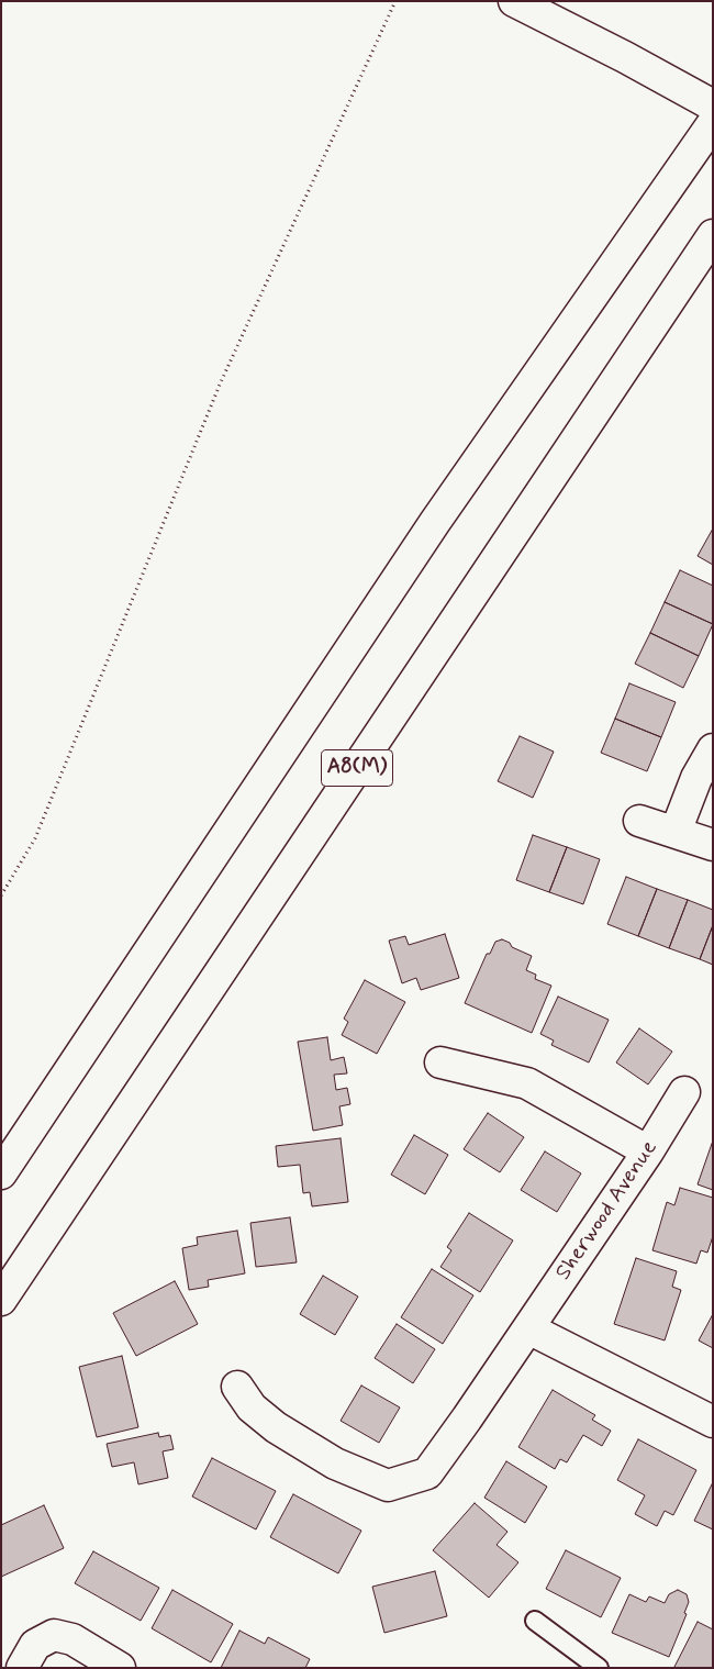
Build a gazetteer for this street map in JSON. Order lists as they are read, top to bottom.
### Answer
{
  "streets": {
    "main road": ["A8(M)", "Sherwood Avenue"]
  }
}
